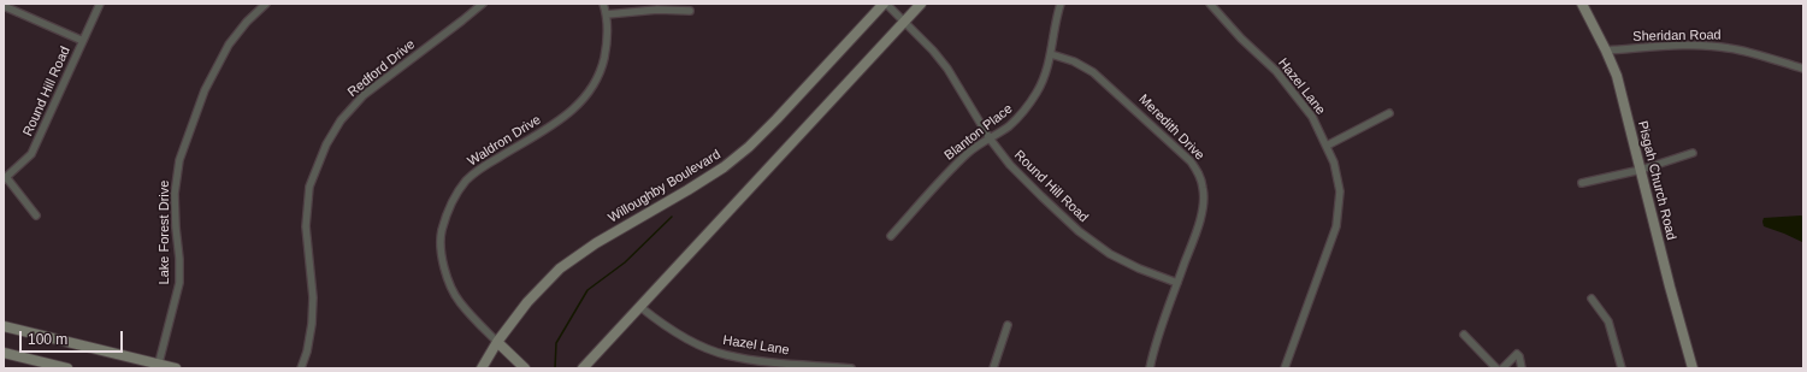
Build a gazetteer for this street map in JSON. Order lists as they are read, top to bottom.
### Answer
{
  "streets": {
    "street": [
      "Sheridan Road",
      "Redford Drive",
      "Hazel Lane",
      "Round Hill Road",
      "Meredith Drive",
      "Blanton Place",
      "Waldron Drive",
      "Pisgah Church Road",
      "Willoughby Boulevard",
      "Lake Forest Drive"
    ]
  },
  "crossings": [
    ["Sheridan Road", "Pisgah Church Road"],
    ["Round Hill Road", "Meredith Drive"],
    ["Round Hill Road", "Blanton Place"],
    ["Round Hill Road", "Willoughby Boulevard"],
    ["Meredith Drive", "Blanton Place"],
    ["Waldron Drive", "Willoughby Boulevard"]
  ],
  "scale_bar": "100 m"
}
